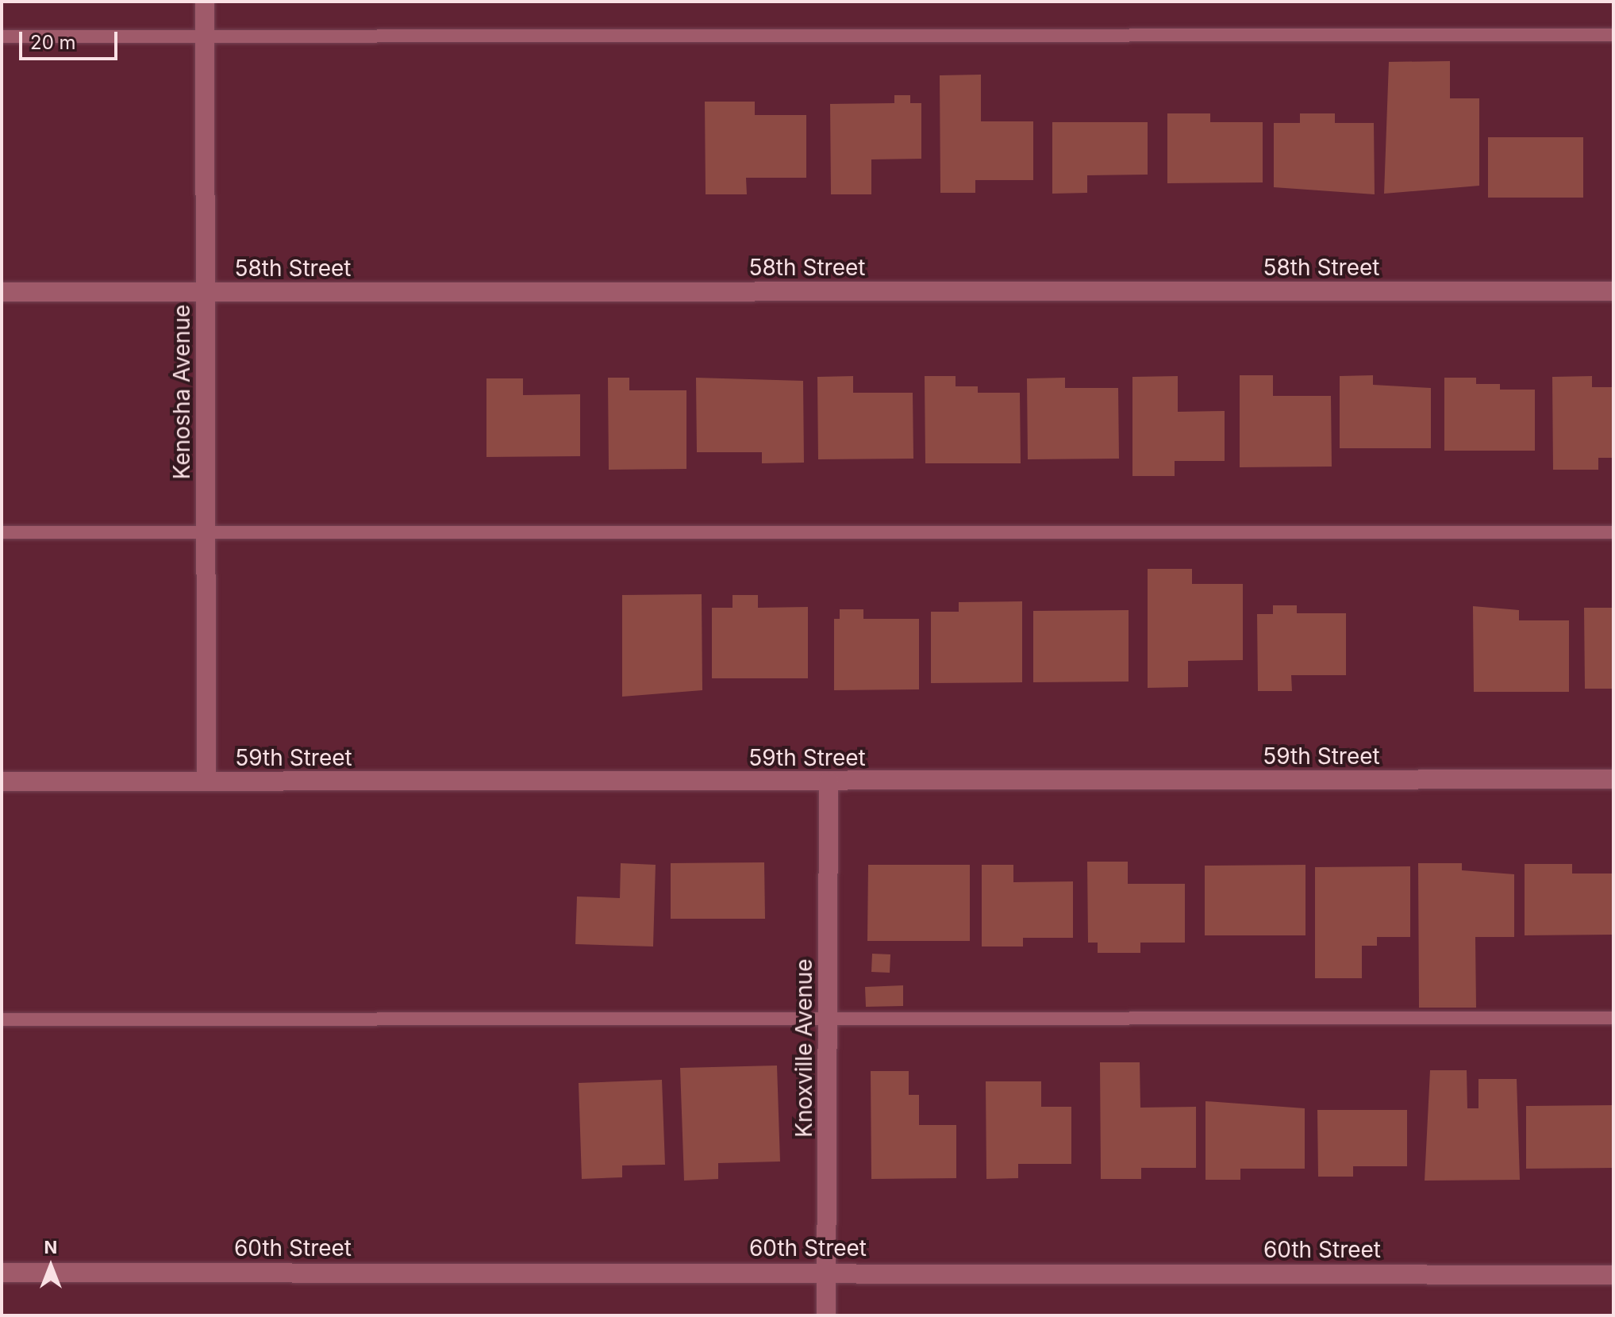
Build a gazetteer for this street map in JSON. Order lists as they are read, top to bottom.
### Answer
{
  "streets": {
    "street": [
      "58th Street",
      "Kenosha Avenue",
      "59th Street",
      "Knoxville Avenue",
      "60th Street"
    ]
  },
  "crossings": [
    ["58th Street", "Kenosha Avenue"],
    ["Kenosha Avenue", "59th Street"],
    ["59th Street", "Knoxville Avenue"],
    ["Knoxville Avenue", "60th Street"]
  ],
  "scale_bar": "20 m",
  "north": "top"
}
